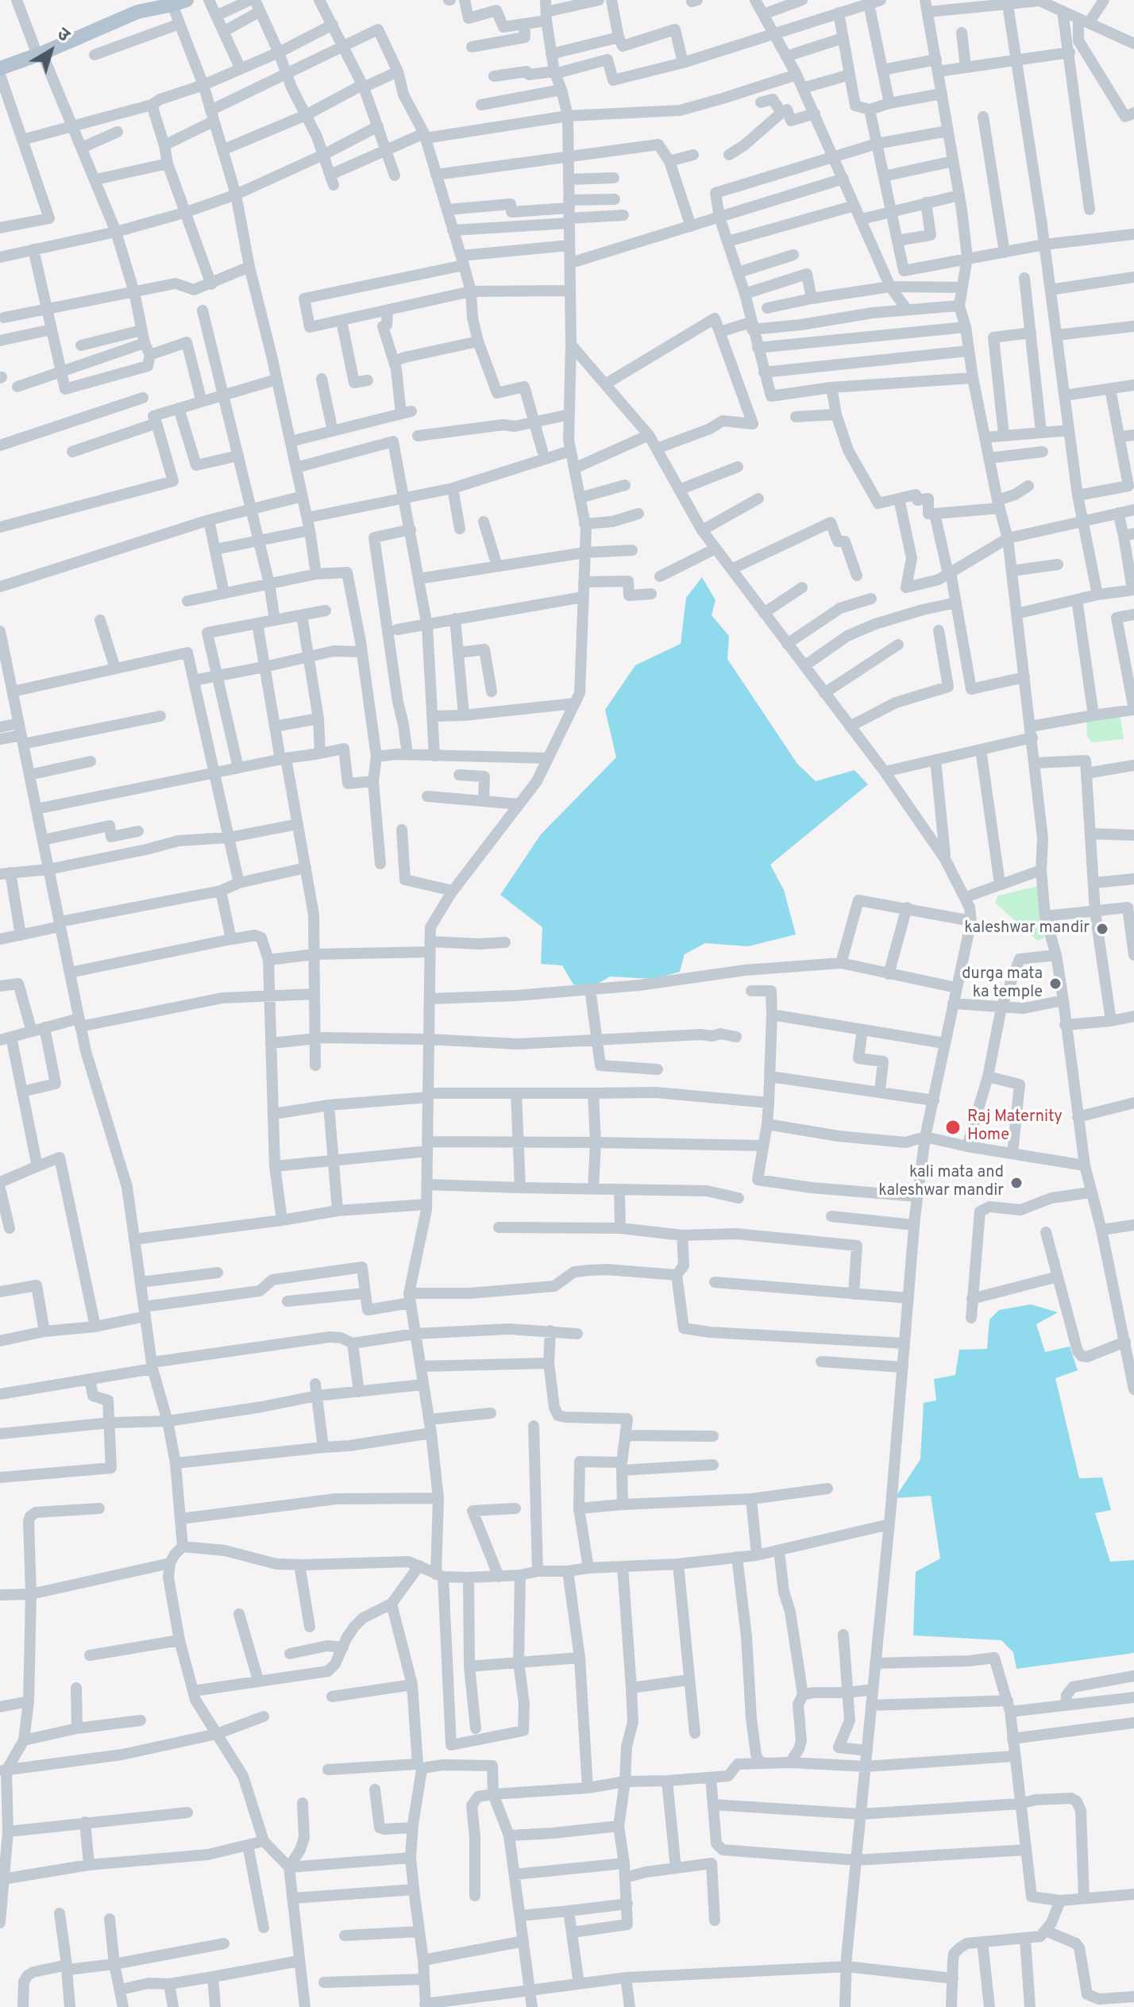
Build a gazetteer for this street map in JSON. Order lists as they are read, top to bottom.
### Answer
{
  "places": [
    "kaleshwar mandir",
    "durga mata ka temple",
    "Raj Maternity Home",
    "kali mata and kaleshwar mandir"
  ],
  "north": "top right"
}
